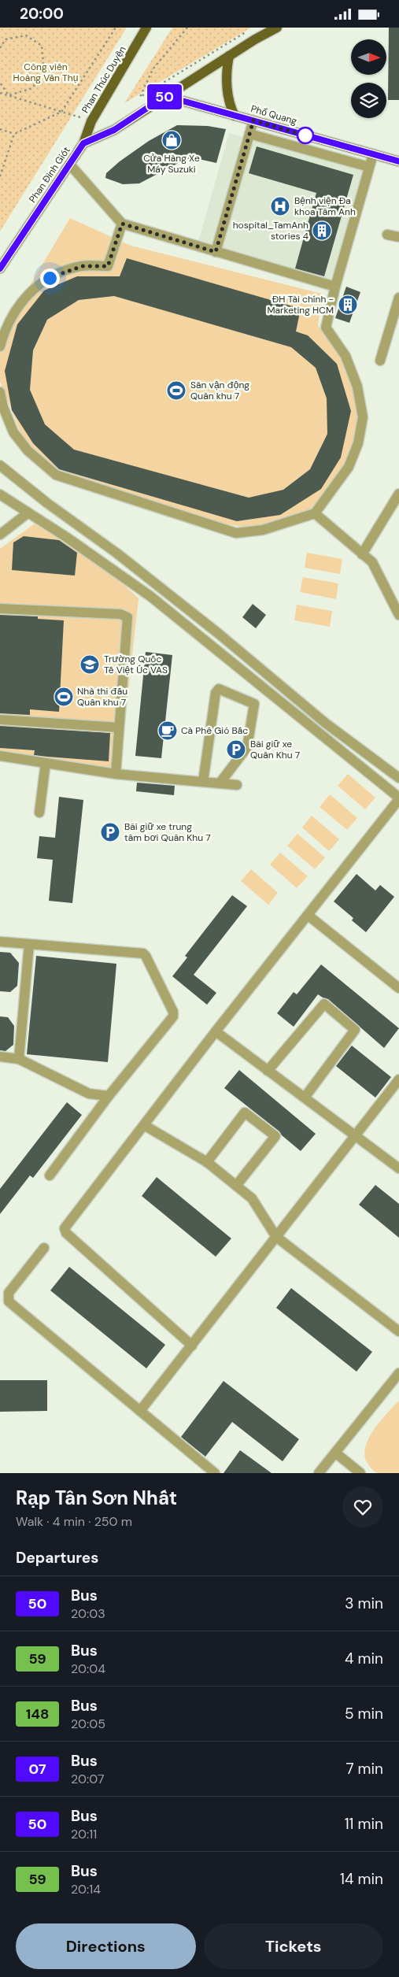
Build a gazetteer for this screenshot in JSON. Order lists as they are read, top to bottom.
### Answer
{
  "streets": {
    "main road": ["Phan Thúc Duyện", "Phổ Quang", "Phan Đình Giót"]
  },
  "crossings": [
    ["Phan Thúc Duyện", "Phan Đình Giót"],
    ["Phổ Quang", "Phan Đình Giót"]
  ],
  "parks": ["Công viên Hoàng Văn Thụ"],
  "places": {
    "shop": ["Cửa Hàng Xe Máy Suzuki"],
    "hospital": ["Bệnh viện Đa khoa Tâm Anh"],
    "building": ["hospital_TamAnh stories 4", "ĐH Tài chính - Marketing HCM"],
    "sports": ["Sân vận động Quân khu 7", "Nhà thi đấu Quân khu 7"],
    "school or university": ["Trường Quốc Tế Việt Úc VAS"],
    "cafe": ["Cà Phê Gió Bấc"],
    "parking": ["Bãi giữ xe Quân Khu 7", "Bãi giữ xe trung tâm bơi Quân Khu 7"]
  },
  "lines": ["bus line 50"],
  "north": "right",
  "page": {
    "status": "20:00",
    "on_map": "50",
    "heading": [
      ["Rạp Tân Sơn Nhất", "Walk · 4 min · 250 m"],
      "Departures"
    ],
    "list": [
      {
        "mark": "50",
        "name": "Bus",
        "note": "20:03",
        "value": "3 min"
      },
      {
        "mark": "59",
        "name": "Bus",
        "note": "20:04",
        "value": "4 min"
      },
      {
        "mark": "148",
        "name": "Bus",
        "note": "20:05",
        "value": "5 min"
      },
      {
        "mark": "07",
        "name": "Bus",
        "note": "20:07",
        "value": "7 min"
      },
      {
        "mark": "50",
        "name": "Bus",
        "note": "20:11",
        "value": "11 min"
      },
      {
        "mark": "59",
        "name": "Bus",
        "note": "20:14",
        "value": "14 min"
      }
    ],
    "buttons": ["Directions", "Tickets"]
  }
}
